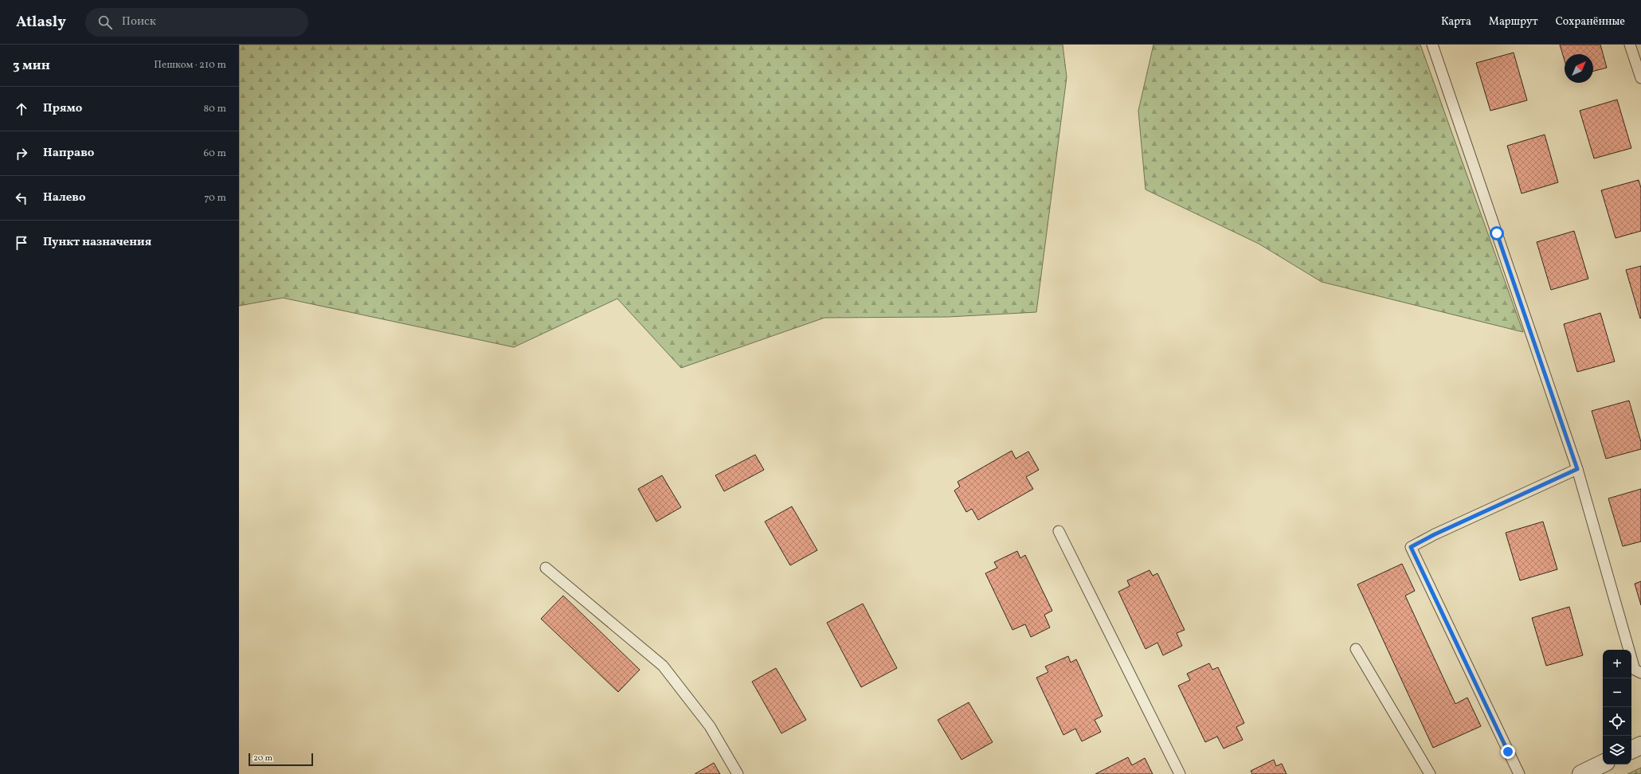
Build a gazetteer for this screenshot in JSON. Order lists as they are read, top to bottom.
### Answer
{
  "scale_bar": "20 m",
  "north": "top right",
  "page": {
    "header": "Atlasly",
    "search": "Поиск",
    "nav": ["Карта", "Маршрут", "Сохранённые"],
    "heading": ["3 мин", "Пешком · 210 m"],
    "list": [
      ["Прямо", "80 m"],
      ["Направо", "60 m"],
      ["Налево", "70 m"],
      "Пункт назначения"
    ],
    "map_buttons": ["+", "−"],
    "scale": "20 m"
  }
}
